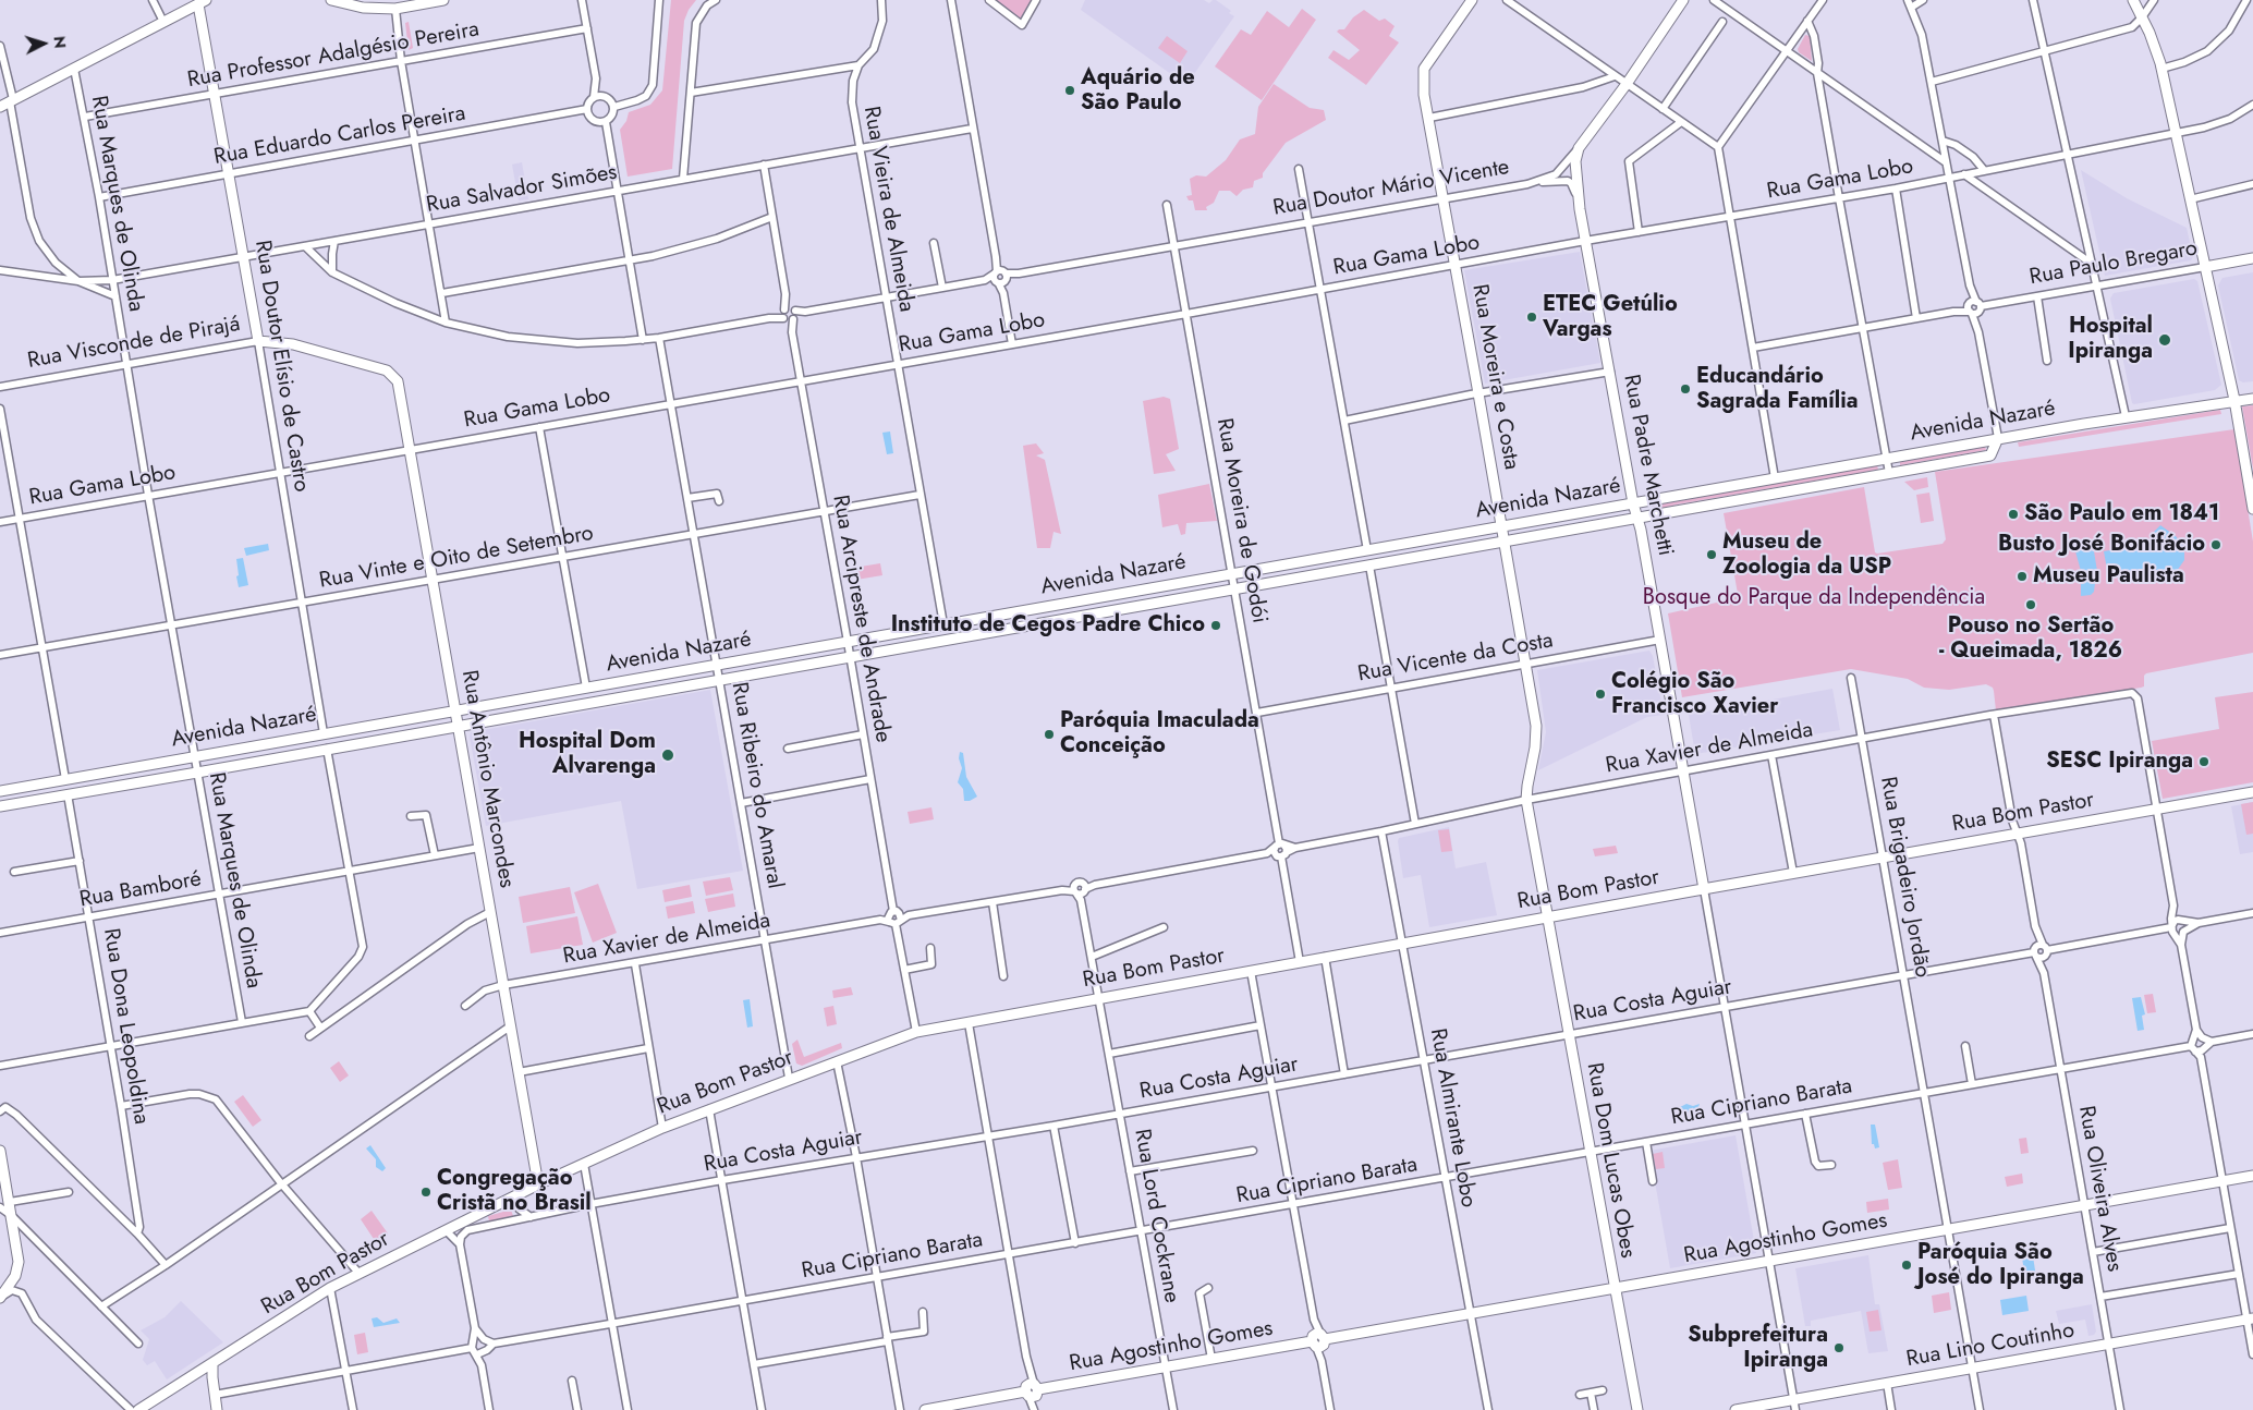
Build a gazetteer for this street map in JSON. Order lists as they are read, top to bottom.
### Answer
{
  "streets": {
    "main road": [
      "Rua Doutor Mário Vicente",
      "Rua Paulo Bregaro",
      "Rua Visconde de Pirajá",
      "Rua Doutor Elísio de Castro",
      "Rua Moreira e Costa",
      "Avenida Nazaré",
      "Rua Padre Marchetti",
      "Rua Antônio Marcondes",
      "Rua Bom Pastor",
      "Rua Dom Lucas Obes",
      "Rua Agostinho Gomes",
      "Rua Lino Coutinho"
    ],
    "street": [
      "Rua Professor Adalgésio Pereira",
      "Rua Eduardo Carlos Pereira",
      "Rua Gama Lobo",
      "Rua Salvador Simões",
      "Rua Marques de Olinda",
      "Rua Vieira de Almeida",
      "Rua Moreira de Godói",
      "Rua Vinte e Oito de Setembro",
      "Rua Arcipreste de Andrade",
      "Rua Vicente da Costa",
      "Rua Xavier de Almeida",
      "Rua Ribeiro do Amaral",
      "Rua Brigadeiro Jordão",
      "Rua Bamboré",
      "Rua Costa Aguiar",
      "Rua Dona Leopoldina",
      "Rua Cipriano Barata",
      "Rua Almirante Lobo",
      "Rua Oliveira Alves",
      "Rua Lord Cockrane"
    ]
  },
  "crossings": [
    ["Rua Professor Adalgésio Pereira", "Rua Marques de Olinda"],
    ["Rua Professor Adalgésio Pereira", "Rua Doutor Elísio de Castro"],
    ["Rua Eduardo Carlos Pereira", "Rua Marques de Olinda"],
    ["Rua Eduardo Carlos Pereira", "Rua Doutor Elísio de Castro"],
    ["Rua Gama Lobo", "Rua Marques de Olinda"],
    ["Rua Gama Lobo", "Rua Vieira de Almeida"],
    ["Rua Gama Lobo", "Rua Doutor Elísio de Castro"],
    ["Rua Gama Lobo", "Rua Moreira e Costa"],
    ["Rua Gama Lobo", "Rua Padre Marchetti"],
    ["Rua Gama Lobo", "Rua Moreira de Godói"],
    ["Rua Gama Lobo", "Rua Arcipreste de Andrade"],
    ["Rua Gama Lobo", "Rua Antônio Marcondes"],
    ["Rua Gama Lobo", "Rua Ribeiro do Amaral"],
    ["Rua Doutor Mário Vicente", "Rua Vieira de Almeida"],
    ["Rua Doutor Mário Vicente", "Rua Moreira e Costa"],
    ["Rua Doutor Mário Vicente", "Rua Padre Marchetti"],
    ["Rua Doutor Mário Vicente", "Rua Moreira de Godói"],
    ["Rua Doutor Mário Vicente", "Rua Arcipreste de Andrade"],
    ["Rua Salvador Simões", "Rua Marques de Olinda"],
    ["Rua Salvador Simões", "Rua Vieira de Almeida"],
    ["Rua Salvador Simões", "Rua Doutor Elísio de Castro"],
    ["Rua Marques de Olinda", "Rua Visconde de Pirajá"],
    ["Rua Marques de Olinda", "Avenida Nazaré"],
    ["Rua Marques de Olinda", "Rua Vinte e Oito de Setembro"],
    ["Rua Marques de Olinda", "Rua Bamboré"],
    ["Rua Vieira de Almeida", "Avenida Nazaré"],
    ["Rua Vieira de Almeida", "Rua Vinte e Oito de Setembro"],
    ["Rua Visconde de Pirajá", "Rua Doutor Elísio de Castro"],
    ["Rua Visconde de Pirajá", "Rua Antônio Marcondes"],
    ["Rua Doutor Elísio de Castro", "Avenida Nazaré"],
    ["Rua Doutor Elísio de Castro", "Rua Vinte e Oito de Setembro"],
    ["Rua Moreira e Costa", "Avenida Nazaré"],
    ["Rua Moreira e Costa", "Rua Vicente da Costa"],
    ["Rua Moreira e Costa", "Rua Xavier de Almeida"],
    ["Rua Moreira e Costa", "Rua Bom Pastor"],
    ["Rua Moreira e Costa", "Rua Dom Lucas Obes"],
    ["Avenida Nazaré", "Rua Padre Marchetti"],
    ["Avenida Nazaré", "Rua Moreira de Godói"],
    ["Avenida Nazaré", "Rua Arcipreste de Andrade"],
    ["Avenida Nazaré", "Rua Antônio Marcondes"],
    ["Avenida Nazaré", "Rua Ribeiro do Amaral"],
    ["Avenida Nazaré", "Rua Dona Leopoldina"],
    ["Rua Padre Marchetti", "Rua Vicente da Costa"],
    ["Rua Padre Marchetti", "Rua Xavier de Almeida"],
    ["Rua Padre Marchetti", "Rua Bom Pastor"],
    ["Rua Moreira de Godói", "Rua Vicente da Costa"],
    ["Rua Moreira de Godói", "Rua Xavier de Almeida"],
    ["Rua Moreira de Godói", "Rua Bom Pastor"],
    ["Rua Vinte e Oito de Setembro", "Rua Arcipreste de Andrade"],
    ["Rua Vinte e Oito de Setembro", "Rua Antônio Marcondes"],
    ["Rua Vinte e Oito de Setembro", "Rua Ribeiro do Amaral"],
    ["Rua Arcipreste de Andrade", "Rua Xavier de Almeida"],
    ["Rua Arcipreste de Andrade", "Rua Bom Pastor"],
    ["Rua Xavier de Almeida", "Rua Antônio Marcondes"],
    ["Rua Xavier de Almeida", "Rua Ribeiro do Amaral"],
    ["Rua Xavier de Almeida", "Rua Bom Pastor"],
    ["Rua Xavier de Almeida", "Rua Brigadeiro Jordão"],
    ["Rua Xavier de Almeida", "Rua Almirante Lobo"],
    ["Rua Xavier de Almeida", "Rua Oliveira Alves"],
    ["Rua Xavier de Almeida", "Rua Lord Cockrane"],
    ["Rua Antônio Marcondes", "Rua Bom Pastor"],
    ["Rua Antônio Marcondes", "Rua Bamboré"],
    ["Rua Ribeiro do Amaral", "Rua Bom Pastor"],
    ["Rua Bom Pastor", "Rua Brigadeiro Jordão"],
    ["Rua Bom Pastor", "Rua Almirante Lobo"],
    ["Rua Bom Pastor", "Rua Dom Lucas Obes"],
    ["Rua Bom Pastor", "Rua Oliveira Alves"],
    ["Rua Bom Pastor", "Rua Lord Cockrane"],
    ["Rua Brigadeiro Jordão", "Rua Costa Aguiar"],
    ["Rua Brigadeiro Jordão", "Rua Cipriano Barata"],
    ["Rua Brigadeiro Jordão", "Rua Agostinho Gomes"],
    ["Rua Brigadeiro Jordão", "Rua Lino Coutinho"],
    ["Rua Bamboré", "Rua Dona Leopoldina"],
    ["Rua Costa Aguiar", "Rua Almirante Lobo"],
    ["Rua Costa Aguiar", "Rua Dom Lucas Obes"],
    ["Rua Costa Aguiar", "Rua Oliveira Alves"],
    ["Rua Costa Aguiar", "Rua Lord Cockrane"],
    ["Rua Cipriano Barata", "Rua Almirante Lobo"],
    ["Rua Cipriano Barata", "Rua Dom Lucas Obes"],
    ["Rua Cipriano Barata", "Rua Oliveira Alves"],
    ["Rua Cipriano Barata", "Rua Lord Cockrane"],
    ["Rua Almirante Lobo", "Rua Agostinho Gomes"],
    ["Rua Dom Lucas Obes", "Rua Agostinho Gomes"],
    ["Rua Oliveira Alves", "Rua Agostinho Gomes"],
    ["Rua Oliveira Alves", "Rua Lino Coutinho"],
    ["Rua Lord Cockrane", "Rua Agostinho Gomes"]
  ],
  "parks": ["Bosque do Parque da Independência"],
  "places": [
    "Aquário de São Paulo",
    "ETEC Getúlio Vargas",
    "Hospital Ipiranga",
    "Educandário Sagrada Família",
    "São Paulo em 1841",
    "Busto José Bonifácio",
    "Museu de Zoologia da USP",
    "Museu Paulista",
    "Pouso no Sertão - Queimada, 1826",
    "Instituto de Cegos Padre Chico",
    "Colégio São Francisco Xavier",
    "Paróquia Imaculada Conceição",
    "Hospital Dom Alvarenga",
    "SESC Ipiranga",
    "Congregação Cristã no Brasil",
    "Paróquia São José do Ipiranga",
    "Subprefeitura Ipiranga"
  ],
  "north": "right"
}
